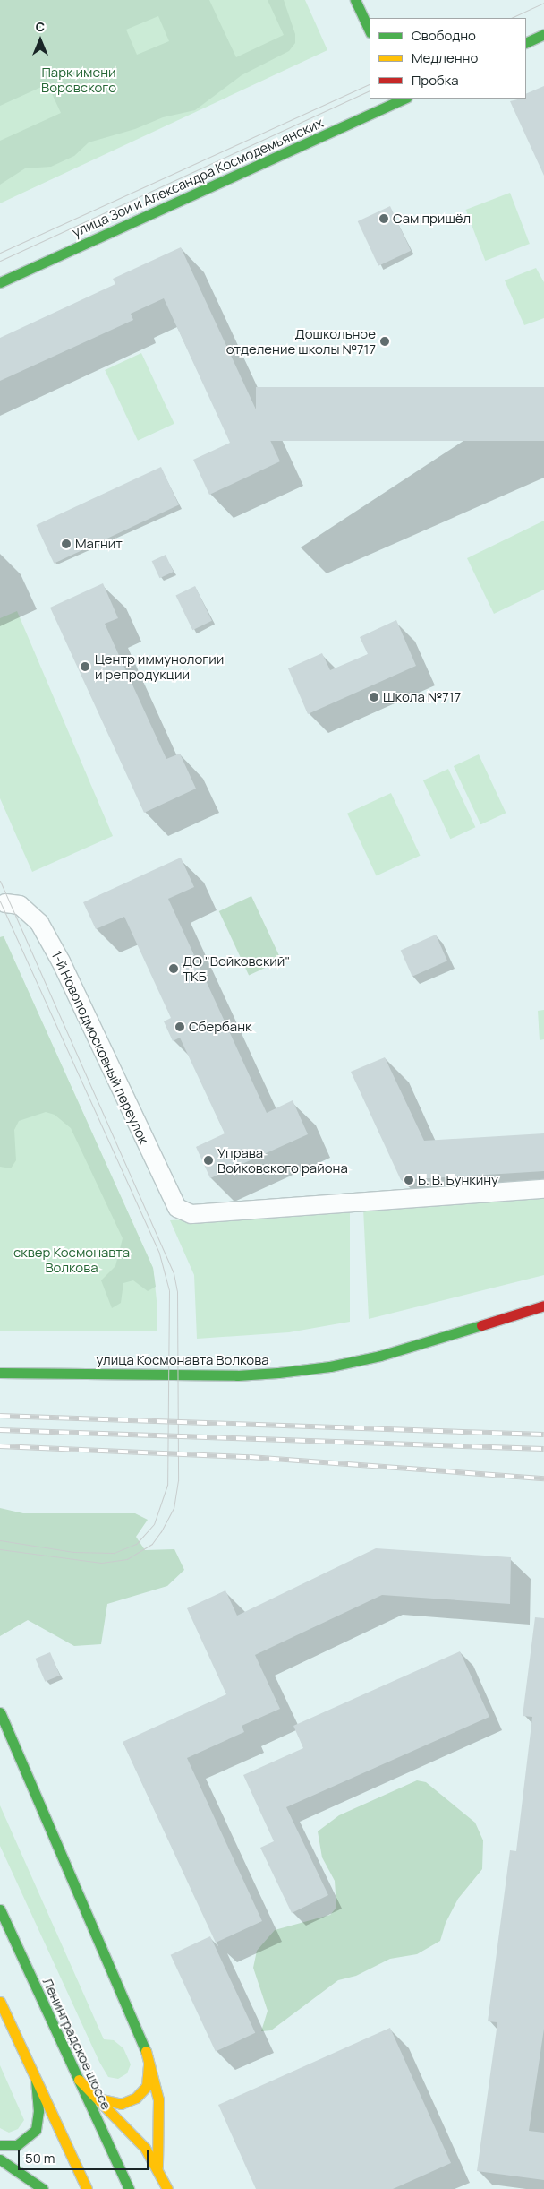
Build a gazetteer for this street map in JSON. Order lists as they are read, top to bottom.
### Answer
{
  "streets": {
    "main road": ["улица Зои и Александра Космодемьянских", "улица Космонавта Волкова", "Ленинградское шоссе"],
    "street": ["1-й Новоподмосковный переулок"]
  },
  "parks": ["Парк имени Воровского", "сквер Космонавта Волкова"],
  "places": [
    "Сам пришёл",
    "Дошкольное отделение школы №717",
    "Магнит",
    "Центр иммунологии и репродукции",
    "Школа №717",
    "ДО \"Войковский\" ТКБ",
    "Сбербанк",
    "Управа Войковского района",
    "Б. В. Бункину"
  ],
  "legend": ["Свободно", "Медленно", "Пробка"],
  "scale_bar": "50 m",
  "north": "top"
}
